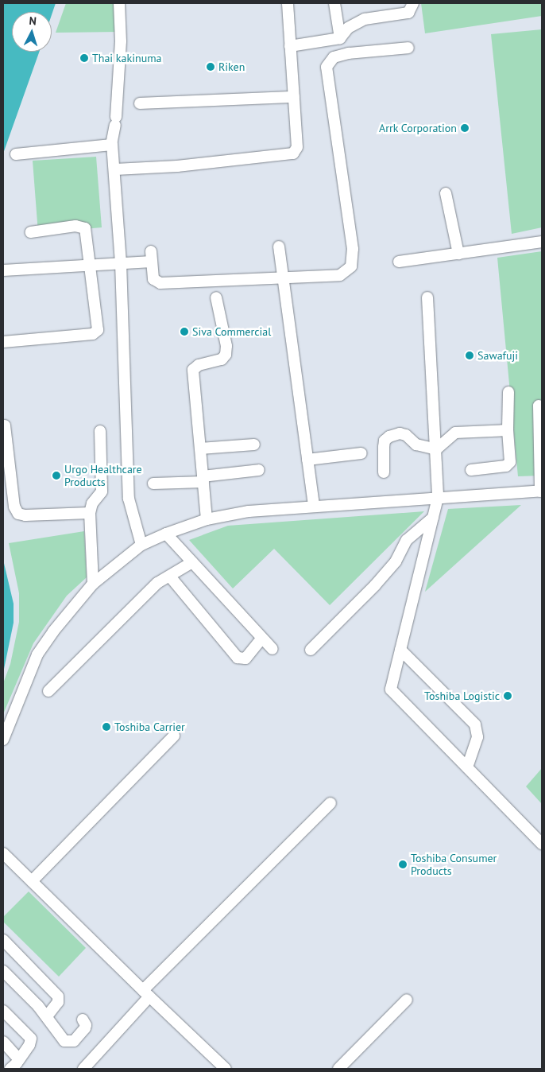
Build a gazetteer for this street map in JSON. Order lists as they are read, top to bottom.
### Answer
{
  "places": [
    "Thai kakinuma",
    "Riken",
    "Arrk Corporation",
    "Siva Commercial",
    "Sawafuji",
    "Urgo Healthcare Products",
    "Toshiba Logistic",
    "Toshiba Carrier",
    "Toshiba Consumer Products"
  ],
  "north": "top"
}
